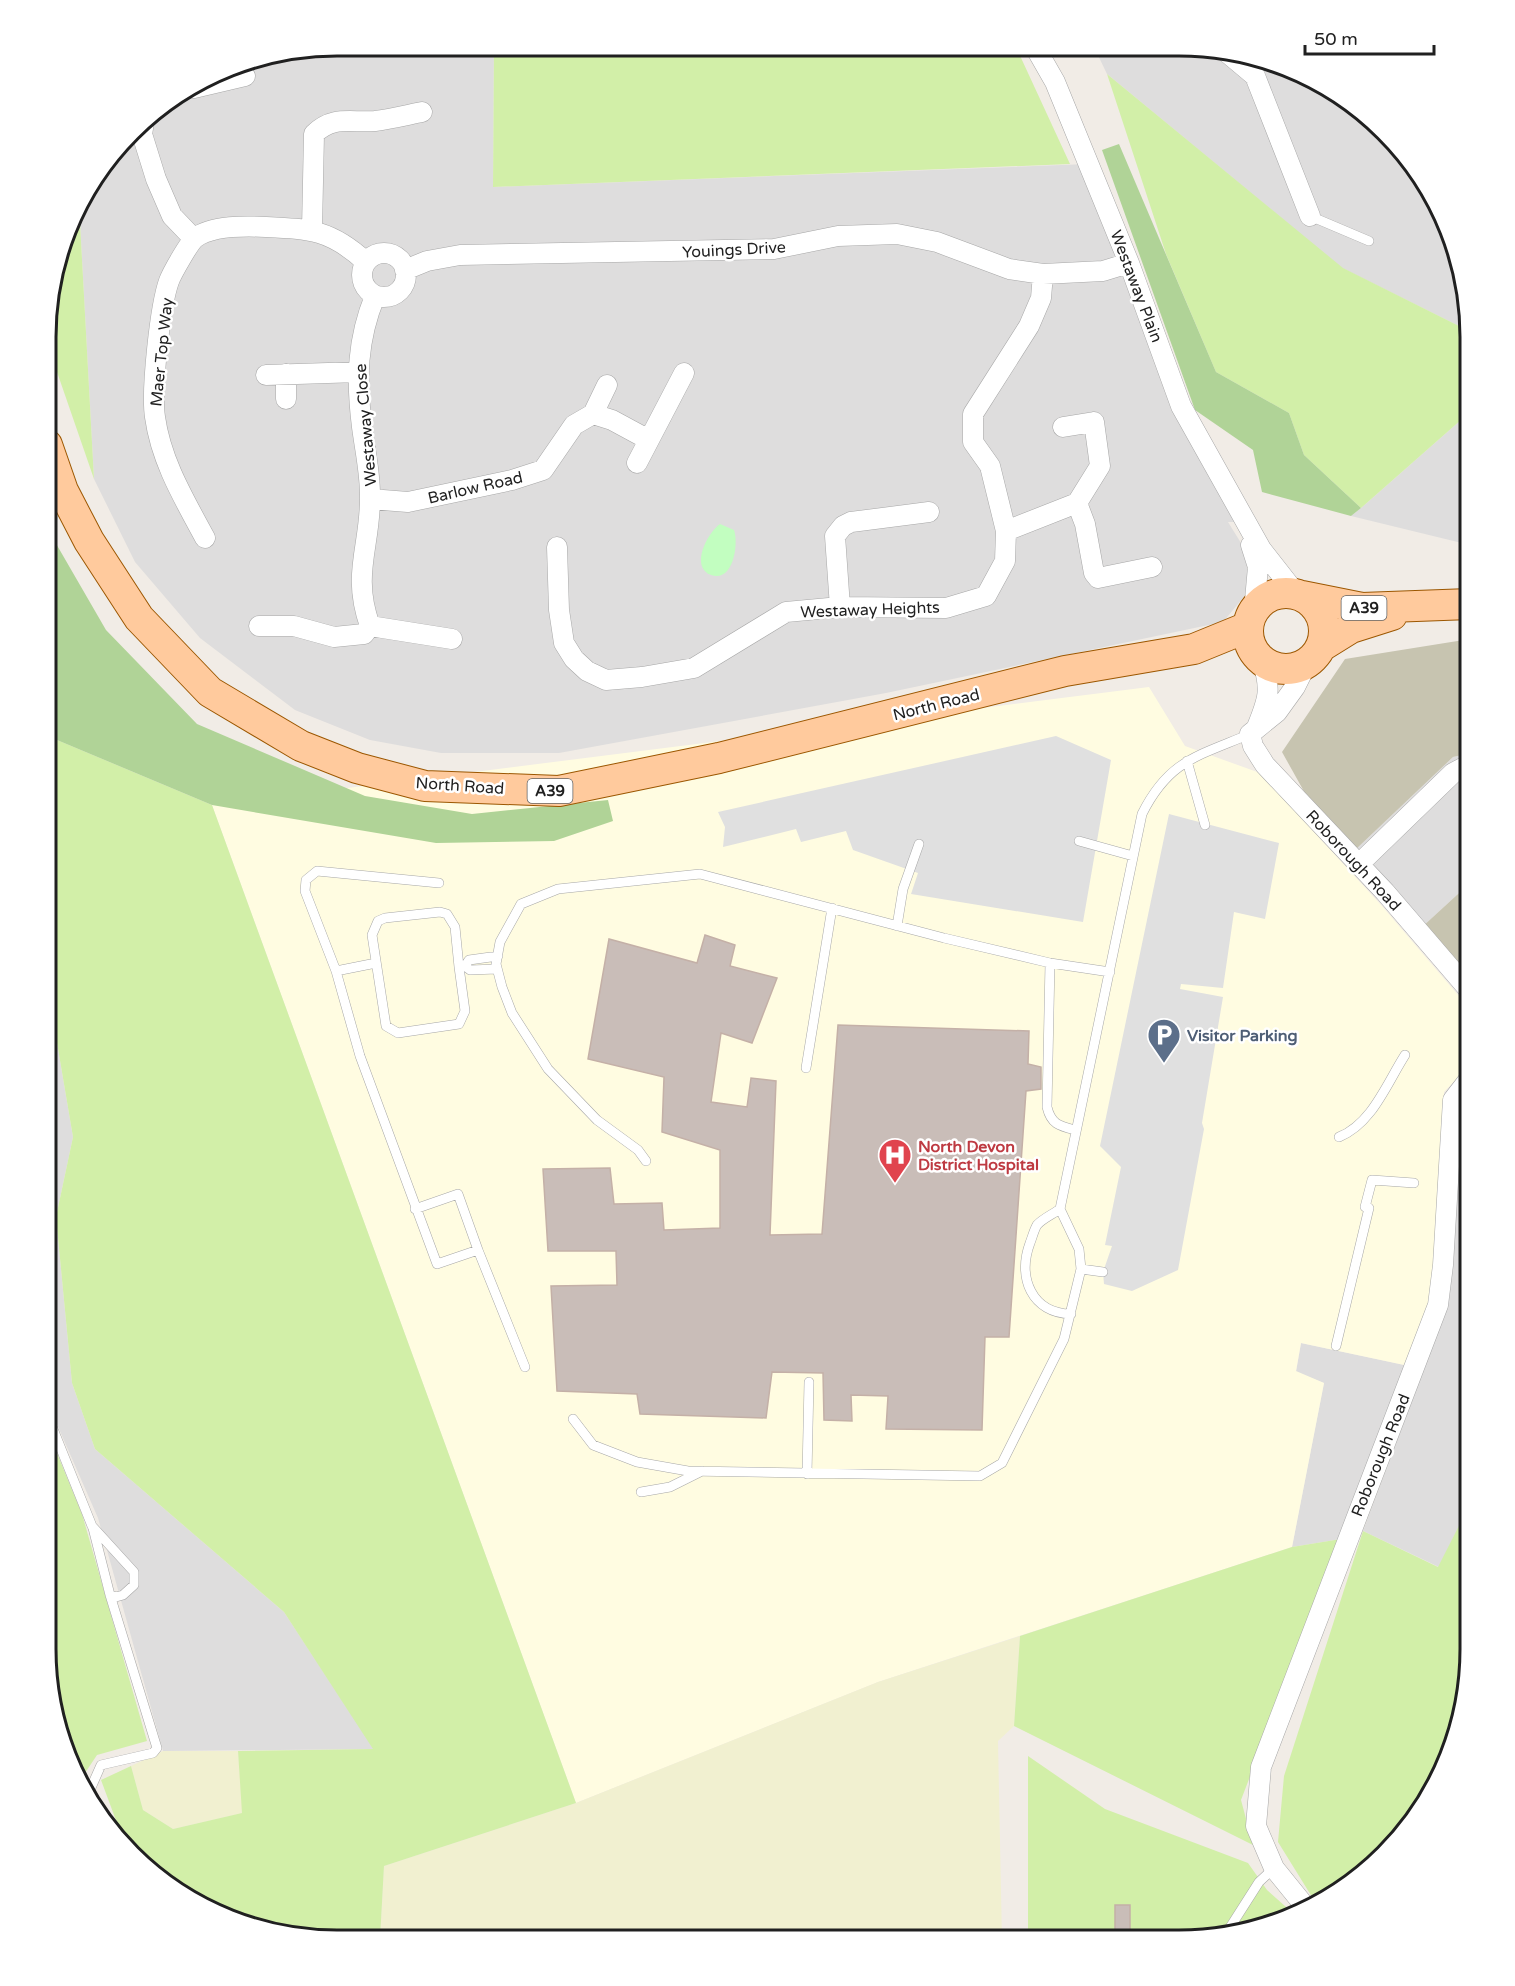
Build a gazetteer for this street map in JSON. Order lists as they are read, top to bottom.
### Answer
{
  "streets": {
    "main road": ["A39", "North Road"],
    "street": [
      "Youings Drive",
      "Westaway Plain",
      "Maer Top Way",
      "Westaway Close",
      "Barlow Road",
      "Westaway Heights",
      "Roborough Road"
    ]
  },
  "crossings": [
    ["Youings Drive", "Westaway Plain"],
    ["Youings Drive", "Westaway Close"],
    ["Youings Drive", "Westaway Heights"],
    ["Westaway Plain", "A39"],
    ["Westaway Plain", "North Road"],
    ["Westaway Close", "Barlow Road"],
    ["A39", "North Road"]
  ],
  "places": {
    "parking": ["Visitor Parking"],
    "hospital": ["North Devon District Hospital"]
  },
  "scale_bar": "50 m"
}
